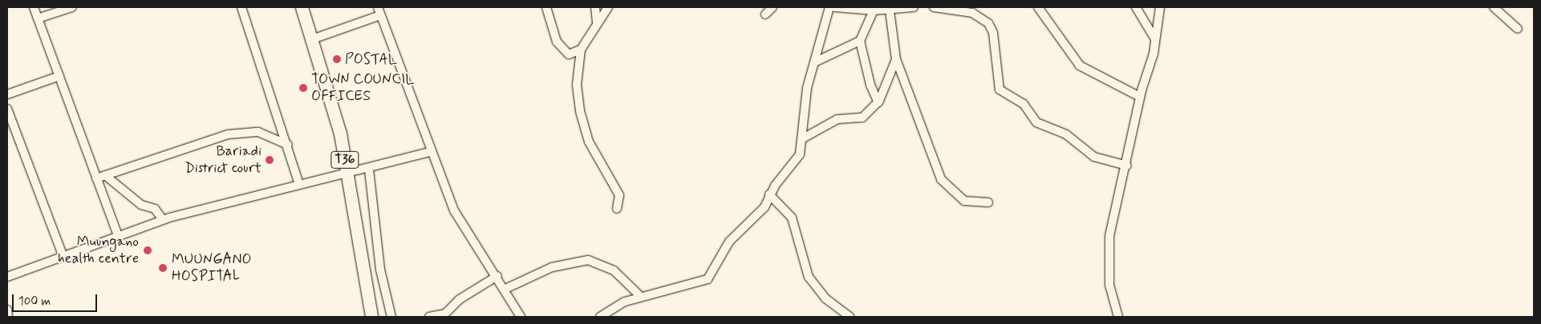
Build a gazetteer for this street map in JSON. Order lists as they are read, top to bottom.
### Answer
{
  "streets": {
    "highway": ["T36"]
  },
  "places": [
    "POSTAL",
    "TOWN COUNCIL OFFICES",
    "Bariadi District court",
    "Muungano health centre",
    "MUUNGANO HOSPITAL"
  ],
  "scale_bar": "100 m"
}
